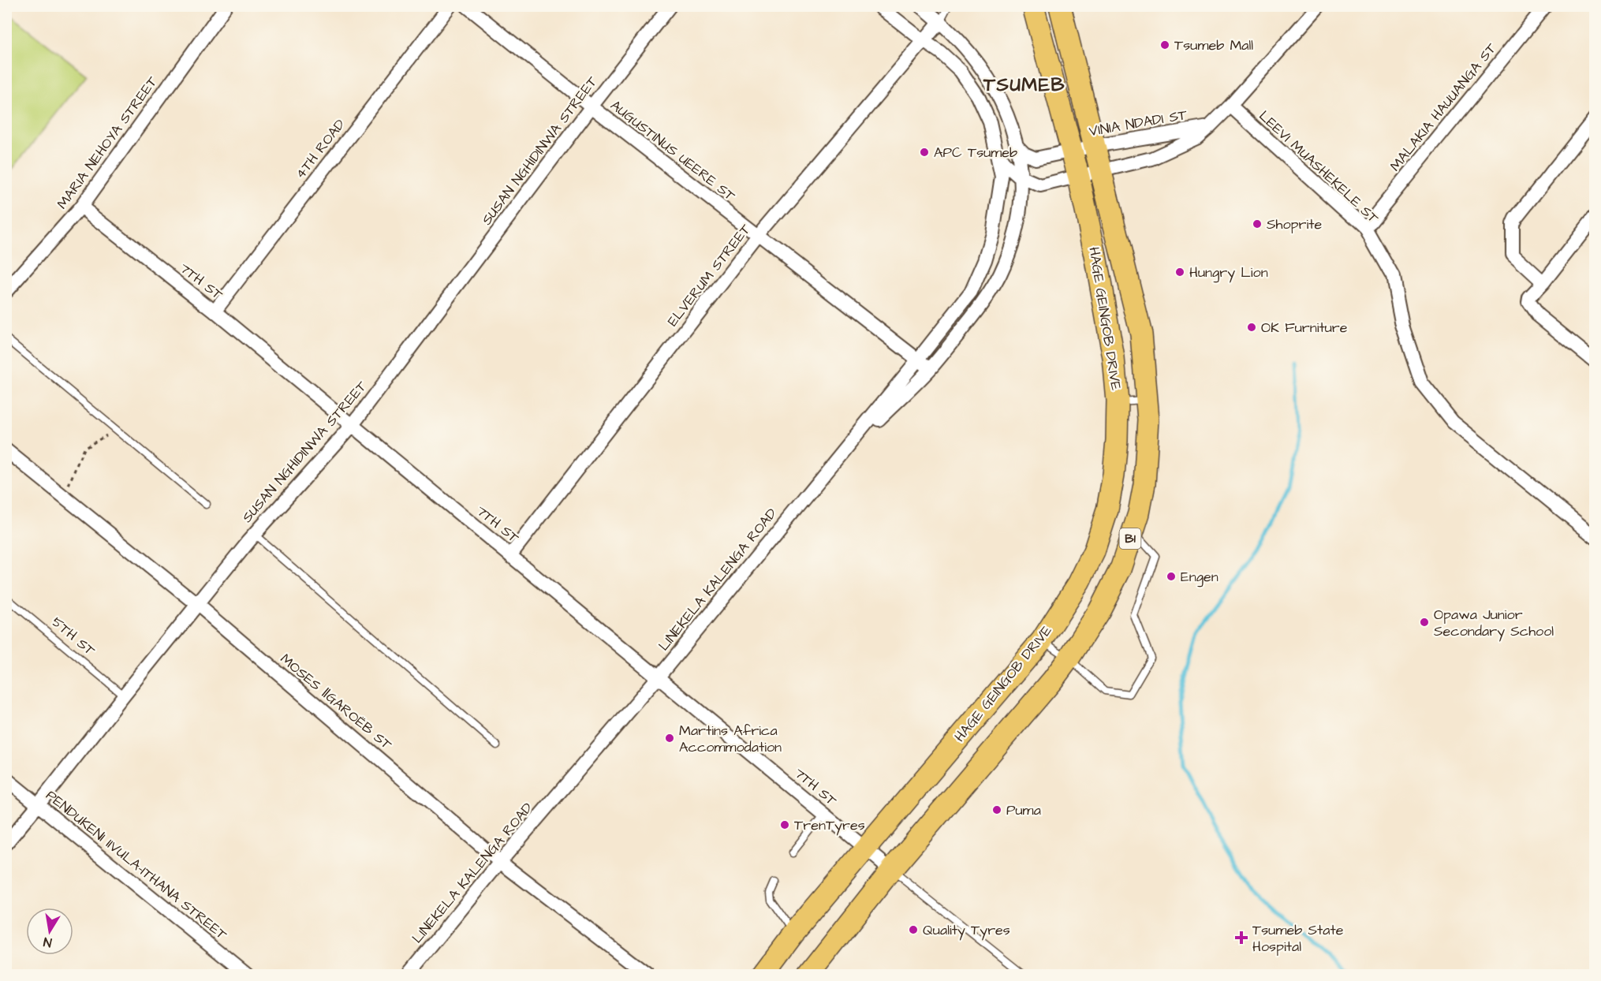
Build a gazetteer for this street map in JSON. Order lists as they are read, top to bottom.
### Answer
{
  "streets": {
    "highway": ["HAGE GEINGOB DRIVE", "B1"],
    "street": [
      "MALAKIA HAUUANGA ST",
      "VINIA NDADI ST",
      "MARIA NEHOYA STREET",
      "4TH ROAD",
      "SUSAN NGHIDINWA STREET",
      "AUGUSTINUS UEERE ST",
      "LEEVI MUASHEKELE ST",
      "ELVERUM STREET",
      "7TH ST",
      "LINEKELA KALENGA ROAD",
      "MOSES ǁGAROËB ST",
      "PENDUKENI IIVULA-ITHANA STREET"
    ],
    "lane": ["5TH ST"]
  },
  "crossings": [
    ["MALAKIA HAUUANGA ST", "LEEVI MUASHEKELE ST"],
    ["VINIA NDADI ST", "LEEVI MUASHEKELE ST"],
    ["VINIA NDADI ST", "HAGE GEINGOB DRIVE"],
    ["VINIA NDADI ST", "LINEKELA KALENGA ROAD"],
    ["MARIA NEHOYA STREET", "7TH ST"],
    ["4TH ROAD", "7TH ST"],
    ["SUSAN NGHIDINWA STREET", "AUGUSTINUS UEERE ST"],
    ["SUSAN NGHIDINWA STREET", "7TH ST"],
    ["SUSAN NGHIDINWA STREET", "5TH ST"],
    ["SUSAN NGHIDINWA STREET", "MOSES ǁGAROËB ST"],
    ["SUSAN NGHIDINWA STREET", "PENDUKENI IIVULA-ITHANA STREET"],
    ["AUGUSTINUS UEERE ST", "ELVERUM STREET"],
    ["AUGUSTINUS UEERE ST", "LINEKELA KALENGA ROAD"],
    ["ELVERUM STREET", "7TH ST"],
    ["7TH ST", "HAGE GEINGOB DRIVE"],
    ["7TH ST", "LINEKELA KALENGA ROAD"],
    ["LINEKELA KALENGA ROAD", "MOSES ǁGAROËB ST"]
  ],
  "districts": ["TSUMEB"],
  "places": {
    "other": [
      "Tsumeb Mall",
      "APC Tsumeb",
      "Shoprite",
      "Hungry Lion",
      "OK Furniture",
      "Engen",
      "Opawa Junior Secondary School",
      "Martins Africa Accommodation",
      "Puma",
      "TrenTyres",
      "Quality Tyres"
    ],
    "health": ["Tsumeb State Hospital"]
  },
  "north": "bottom"
}
